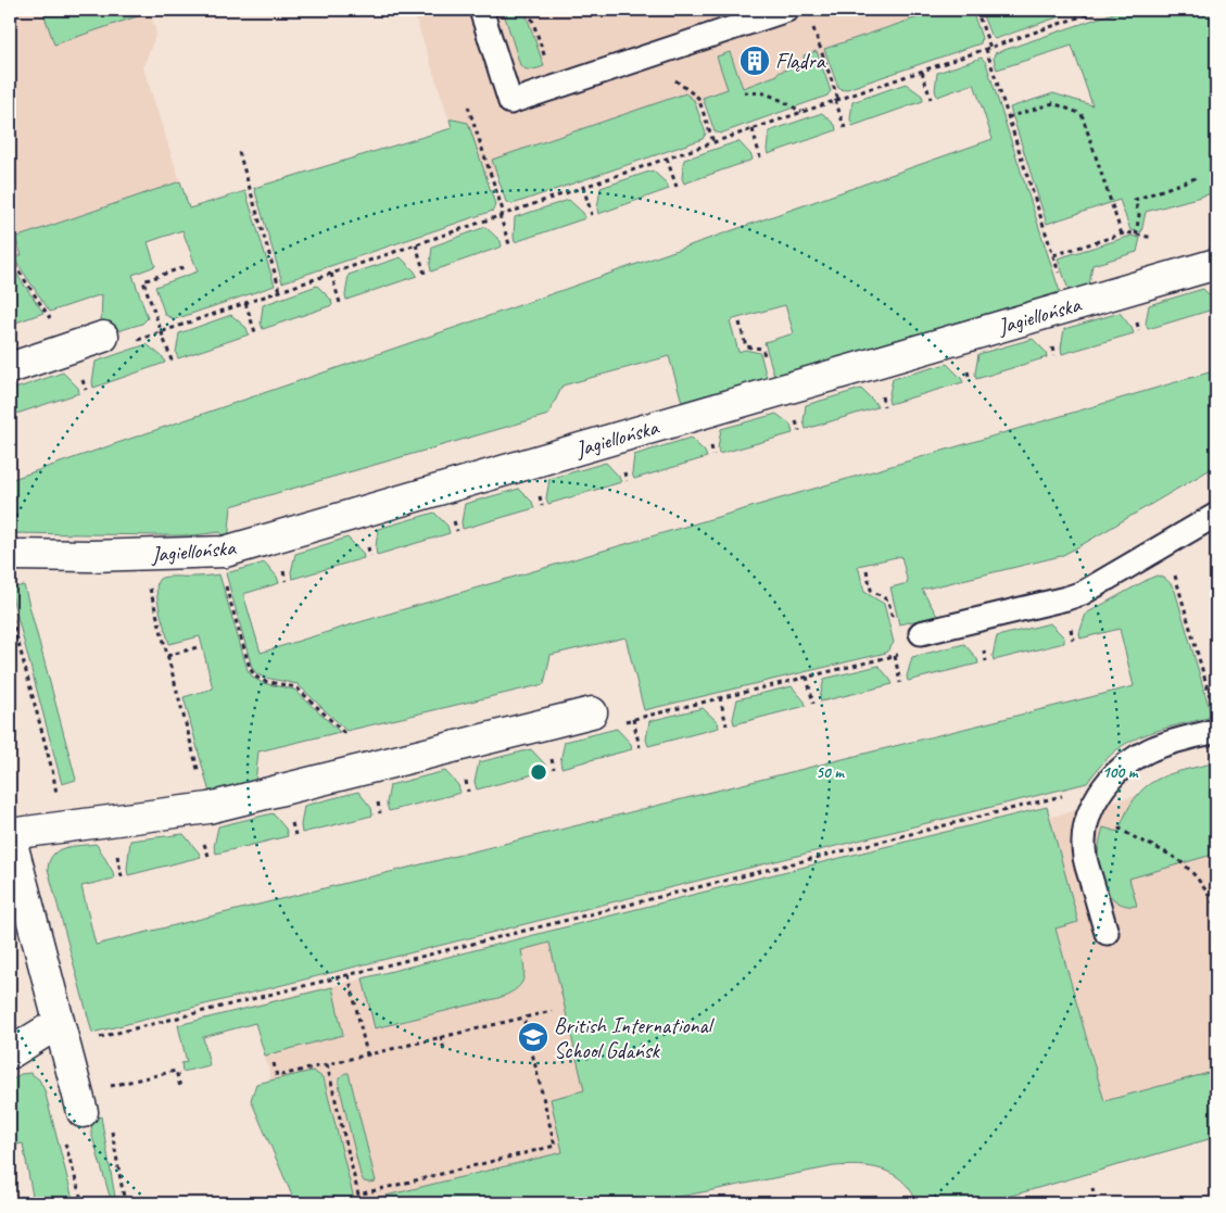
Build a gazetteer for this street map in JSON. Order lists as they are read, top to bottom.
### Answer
{
  "streets": {
    "street": ["Jagiellońska"]
  },
  "places": {
    "building": ["Flądra"],
    "school or university": ["British International School Gdańsk"]
  },
  "rings": ["50 m", "100 m"]
}
